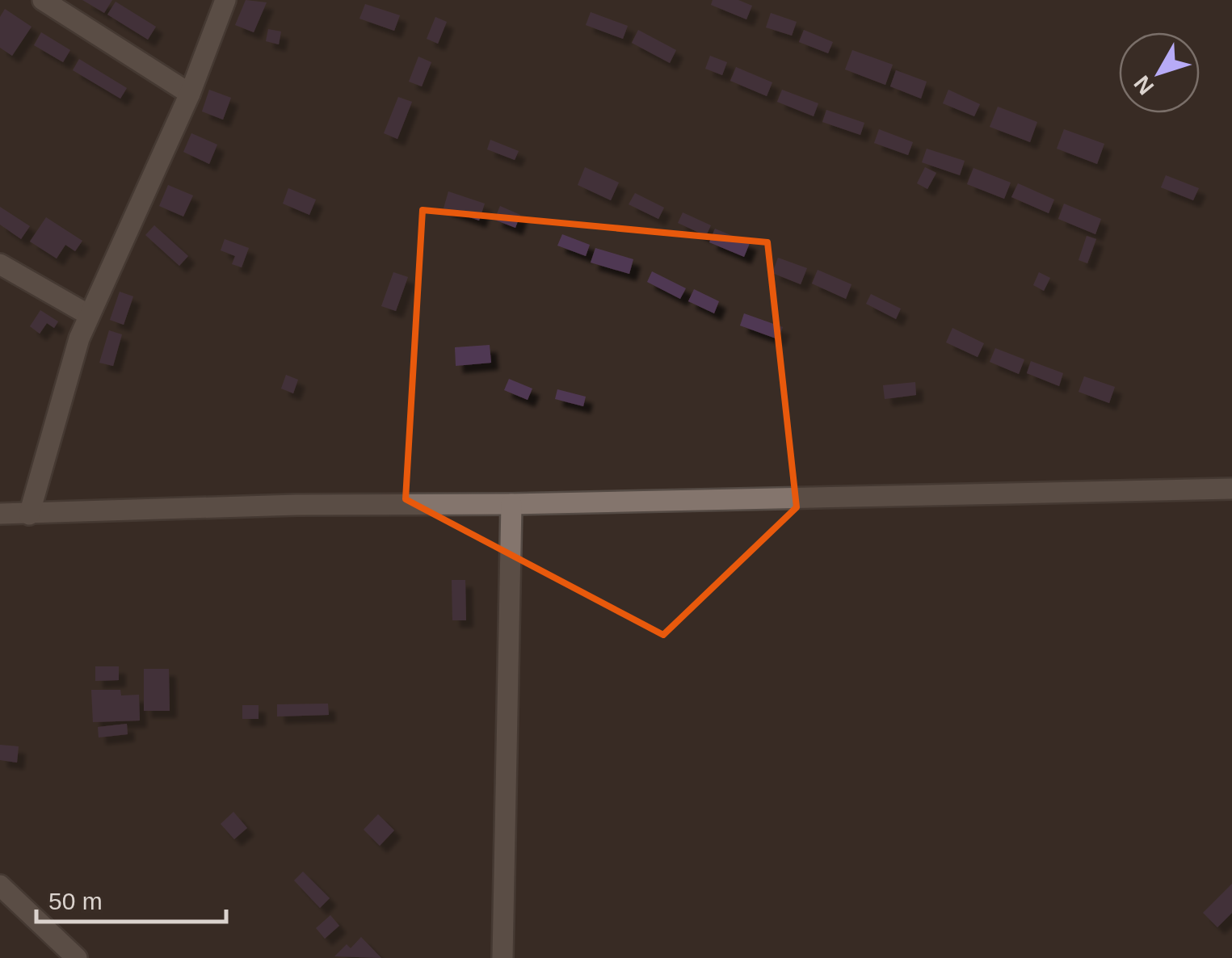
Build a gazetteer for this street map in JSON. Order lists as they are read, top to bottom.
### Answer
{
  "scale_bar": "50 m",
  "north": "bottom left"
}
